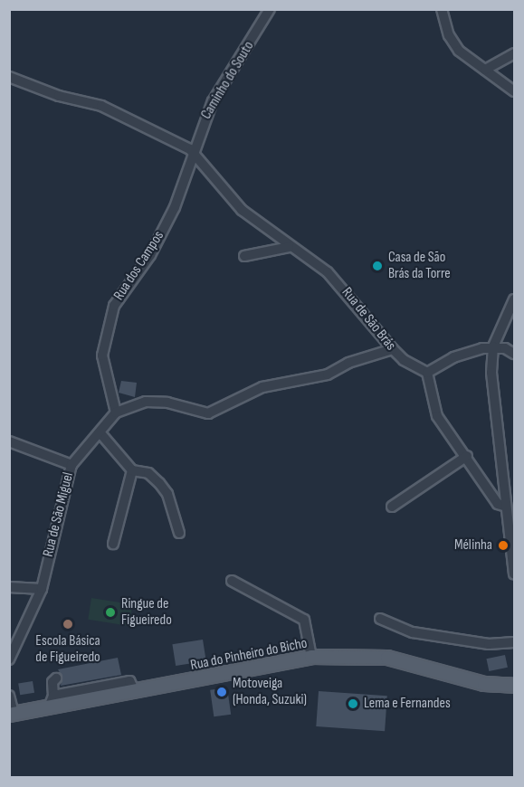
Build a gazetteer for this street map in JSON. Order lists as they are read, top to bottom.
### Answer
{
  "streets": {
    "main road": ["Rua do Pinheiro do Bicho"],
    "street": [
      "Caminho do Souto",
      "Rua dos Campos",
      "Rua de São Brás",
      "Rua de São Miguel"
    ]
  },
  "crossings": [
    ["Caminho do Souto", "Rua dos Campos"],
    ["Caminho do Souto", "Rua de São Brás"],
    ["Rua dos Campos", "Rua de São Brás"],
    ["Rua dos Campos", "Rua de São Miguel"]
  ],
  "places": [
    "Casa de São Brás da Torre",
    "Mélinha",
    "Ringue de Figueiredo",
    "Escola Básica de Figueiredo",
    "Motoveiga (Honda, Suzuki)",
    "Lema e Fernandes"
  ]
}
